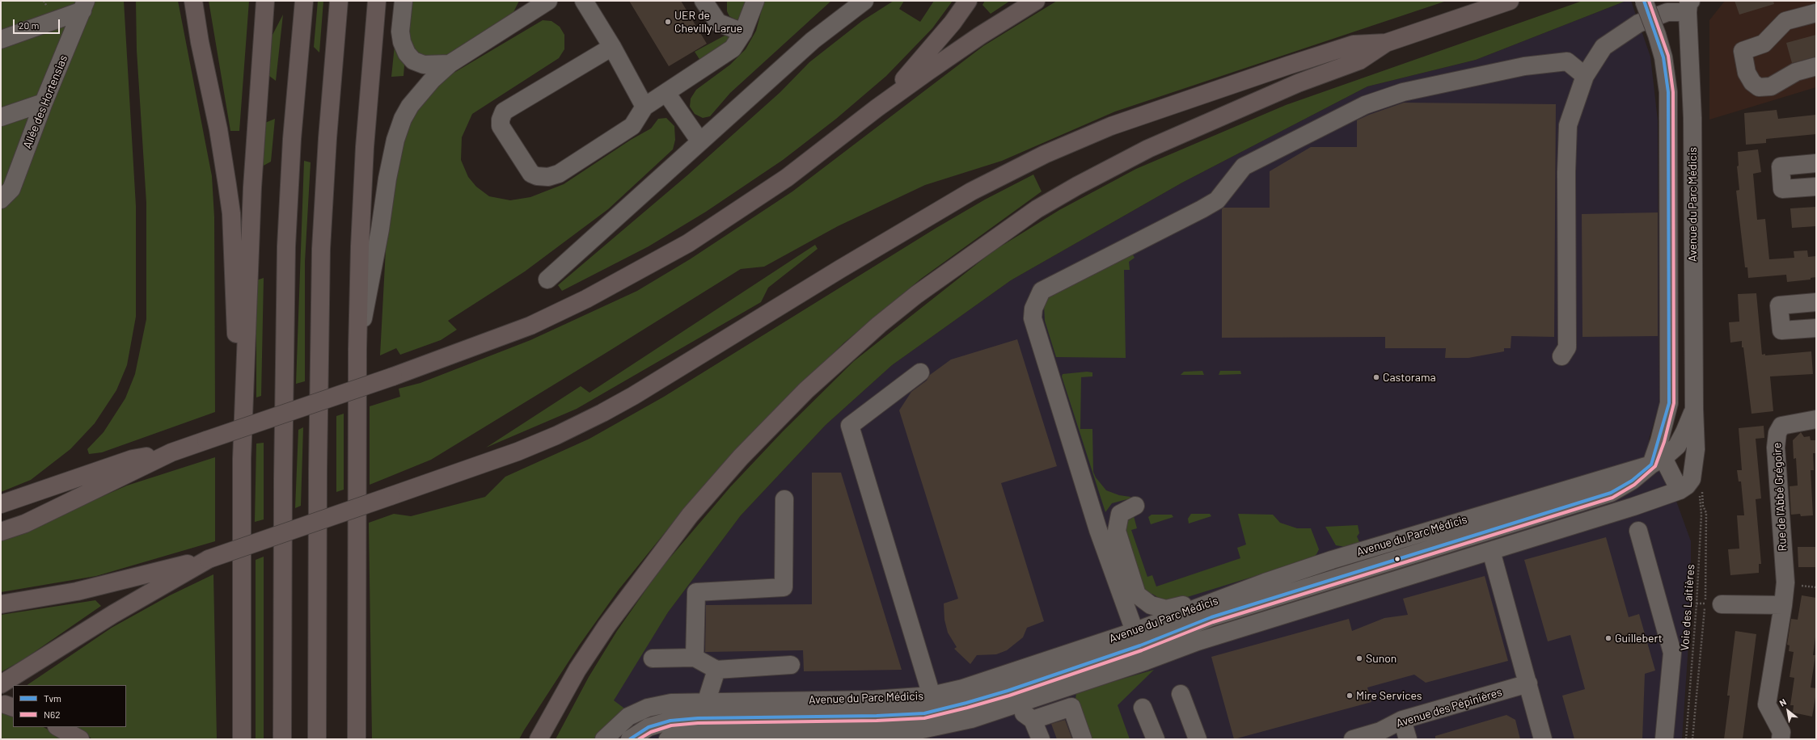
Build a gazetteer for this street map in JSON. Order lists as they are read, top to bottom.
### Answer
{
  "streets": {
    "street": [
      "Allée des Hortensias",
      "Avenue du Parc Médicis",
      "Rue de l'Abbé Grégoire",
      "Avenue des Pépinières"
    ],
    "path": ["Voie des Laitières"]
  },
  "crossings": [
    ["Avenue du Parc Médicis", "Voie des Laitières"]
  ],
  "places": [
    "UER de Chevilly Larue",
    "Castorama",
    "Guillebert",
    "Sunon",
    "Mire Services"
  ],
  "lines": ["transit line Tvm", "transit line N62"],
  "legend": ["Tvm", "N62"],
  "scale_bar": "20 m",
  "north": "top left"
}
